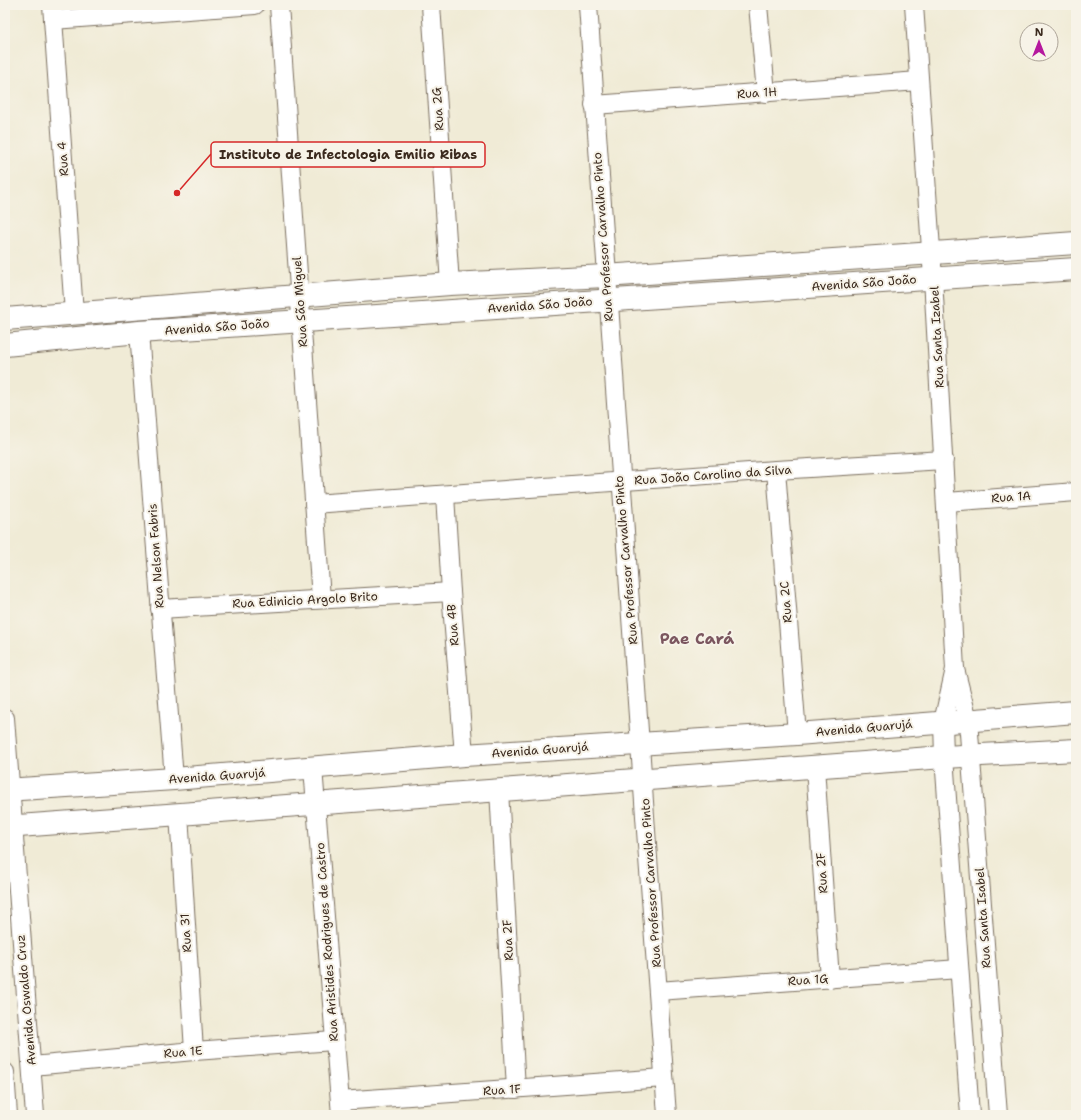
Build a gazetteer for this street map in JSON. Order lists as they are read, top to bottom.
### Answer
{
  "streets": {
    "street": [
      "Rua 1H",
      "Rua 2G",
      "Rua 4",
      "Rua Professor Carvalho Pinto",
      "Avenida São João",
      "Rua São Miguel",
      "Rua Santa Izabel",
      "Rua João Carolino da Silva",
      "Rua 1A",
      "Rua Nelson Fabris",
      "Rua Edinicio Argolo Brito",
      "Rua 2C",
      "Rua 4B",
      "Avenida Guarujá",
      "Rua 2F",
      "Rua Santa Isabel",
      "Rua 31",
      "Rua Aristides Rodrigues de Castro",
      "Rua 1G",
      "Avenida Oswaldo Cruz",
      "Rua 1E",
      "Rua 1F"
    ]
  },
  "crossings": [
    ["Rua 1H", "Rua Professor Carvalho Pinto"],
    ["Rua 1H", "Rua Santa Izabel"],
    ["Rua 2G", "Avenida São João"],
    ["Rua 4", "Avenida São João"],
    ["Rua Professor Carvalho Pinto", "Avenida São João"],
    ["Rua Professor Carvalho Pinto", "Rua João Carolino da Silva"],
    ["Rua Professor Carvalho Pinto", "Avenida Guarujá"],
    ["Rua Professor Carvalho Pinto", "Rua 1G"],
    ["Rua Professor Carvalho Pinto", "Rua 1F"],
    ["Avenida São João", "Rua São Miguel"],
    ["Avenida São João", "Rua Santa Izabel"],
    ["Avenida São João", "Rua Nelson Fabris"],
    ["Rua São Miguel", "Rua João Carolino da Silva"],
    ["Rua São Miguel", "Rua Edinicio Argolo Brito"],
    ["Rua Santa Izabel", "Rua João Carolino da Silva"],
    ["Rua Santa Izabel", "Rua 1A"],
    ["Rua Santa Izabel", "Avenida Guarujá"],
    ["Rua Santa Izabel", "Rua Santa Isabel"],
    ["Rua João Carolino da Silva", "Rua 2C"],
    ["Rua João Carolino da Silva", "Rua 4B"],
    ["Rua Nelson Fabris", "Rua Edinicio Argolo Brito"],
    ["Rua Nelson Fabris", "Avenida Guarujá"],
    ["Rua Edinicio Argolo Brito", "Rua 4B"],
    ["Rua 2C", "Avenida Guarujá"],
    ["Rua 4B", "Avenida Guarujá"],
    ["Avenida Guarujá", "Rua Santa Isabel"],
    ["Avenida Guarujá", "Rua Aristides Rodrigues de Castro"],
    ["Avenida Guarujá", "Avenida Oswaldo Cruz"],
    ["Rua 2F", "Rua 1G"],
    ["Rua 2F", "Rua 1F"],
    ["Rua 31", "Rua 1E"],
    ["Rua Aristides Rodrigues de Castro", "Rua 1E"],
    ["Rua Aristides Rodrigues de Castro", "Rua 1F"],
    ["Avenida Oswaldo Cruz", "Rua 1E"]
  ],
  "districts": ["Pae Cará"],
  "places": ["Instituto de Infectologia Emilio Ribas"],
  "north": "top"
}
